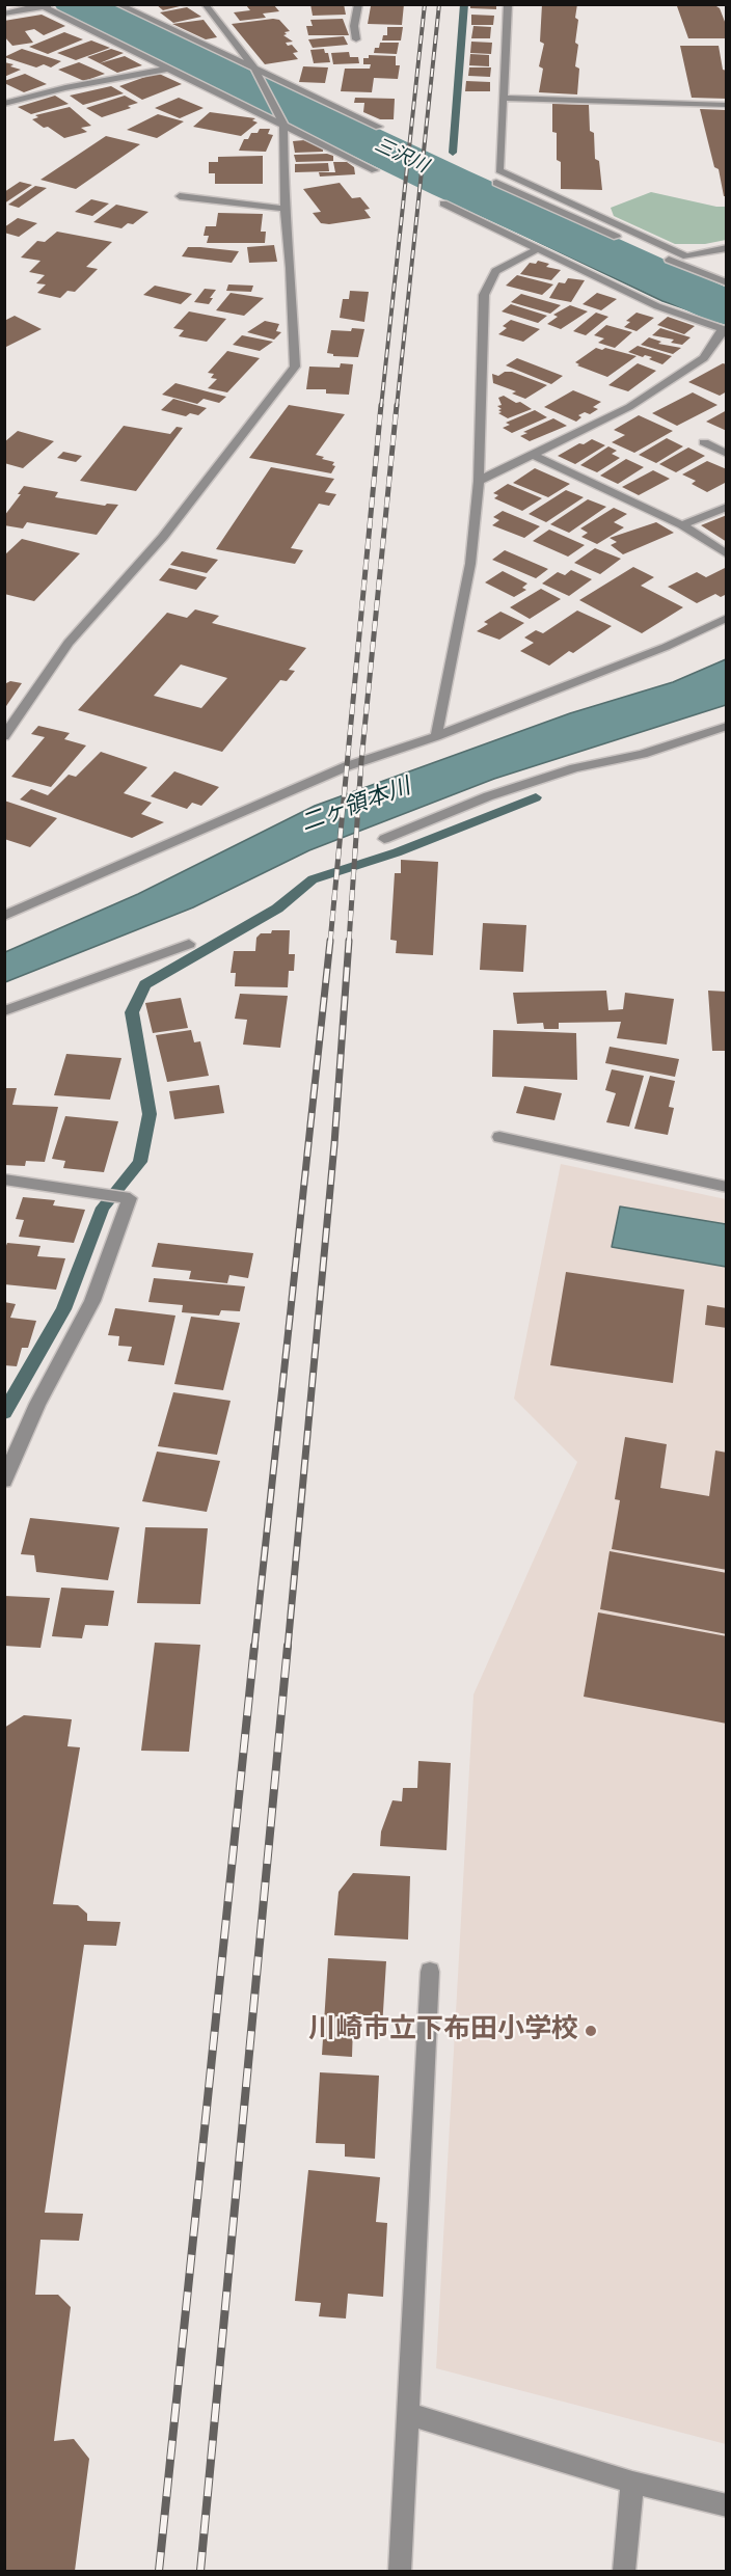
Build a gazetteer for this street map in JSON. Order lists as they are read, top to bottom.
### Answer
{
  "water": ["三沢川", "二ヶ領本川"],
  "places": ["川崎市立下布田小学校"]
}
